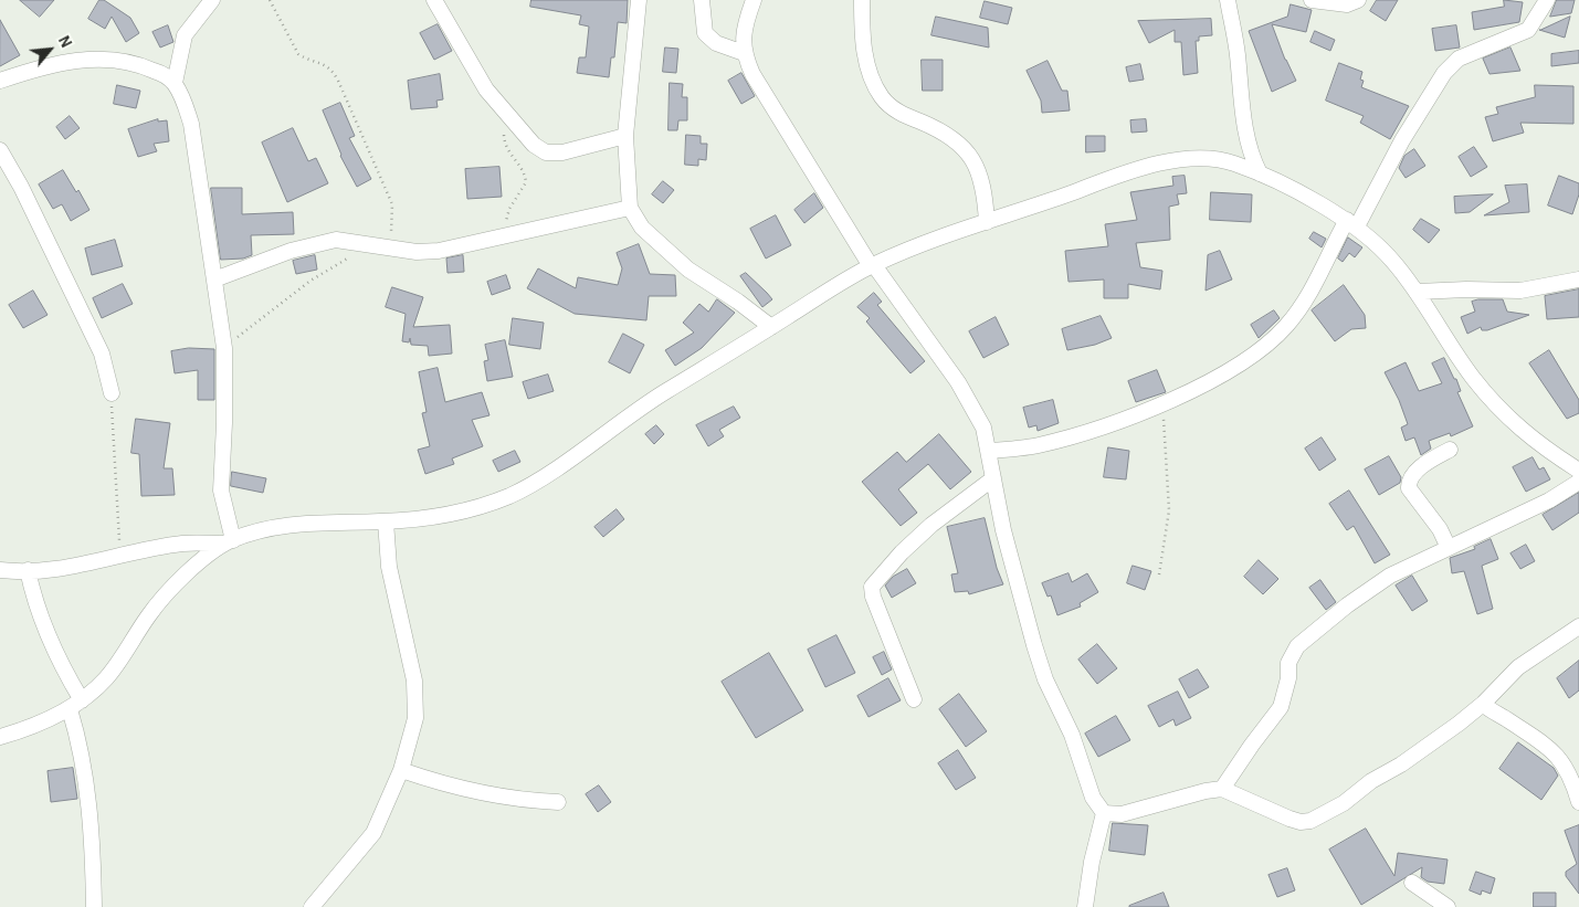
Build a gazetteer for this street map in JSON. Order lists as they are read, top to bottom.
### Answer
{
  "north": "top right"
}
